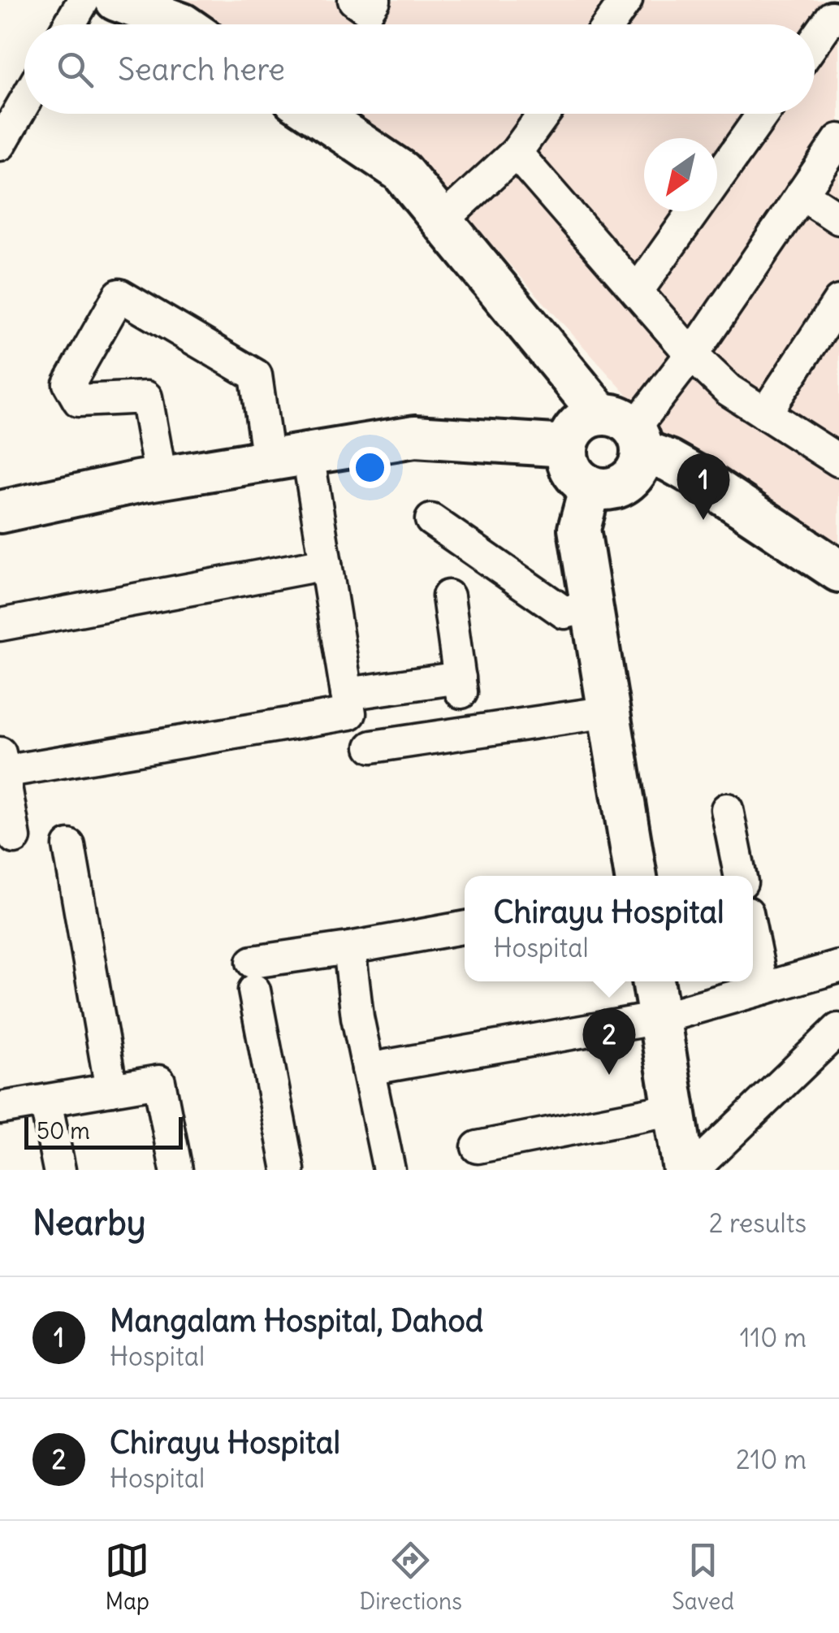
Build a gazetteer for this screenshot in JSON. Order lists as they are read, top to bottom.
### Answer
{
  "scale_bar": "50 m",
  "north": "bottom left",
  "page": {
    "search": "Search here",
    "pins": ["1", "2"],
    "popup": ["Chirayu Hospital", "Hospital"],
    "scale": "50 m",
    "heading": ["Nearby", "2 results"],
    "list": [
      {
        "mark": "1",
        "name": "Mangalam Hospital, Dahod",
        "note": "Hospital",
        "value": "110 m"
      },
      {
        "mark": "2",
        "name": "Chirayu Hospital",
        "note": "Hospital",
        "value": "210 m"
      }
    ],
    "nav": ["Map", "Directions", "Saved"]
  }
}
